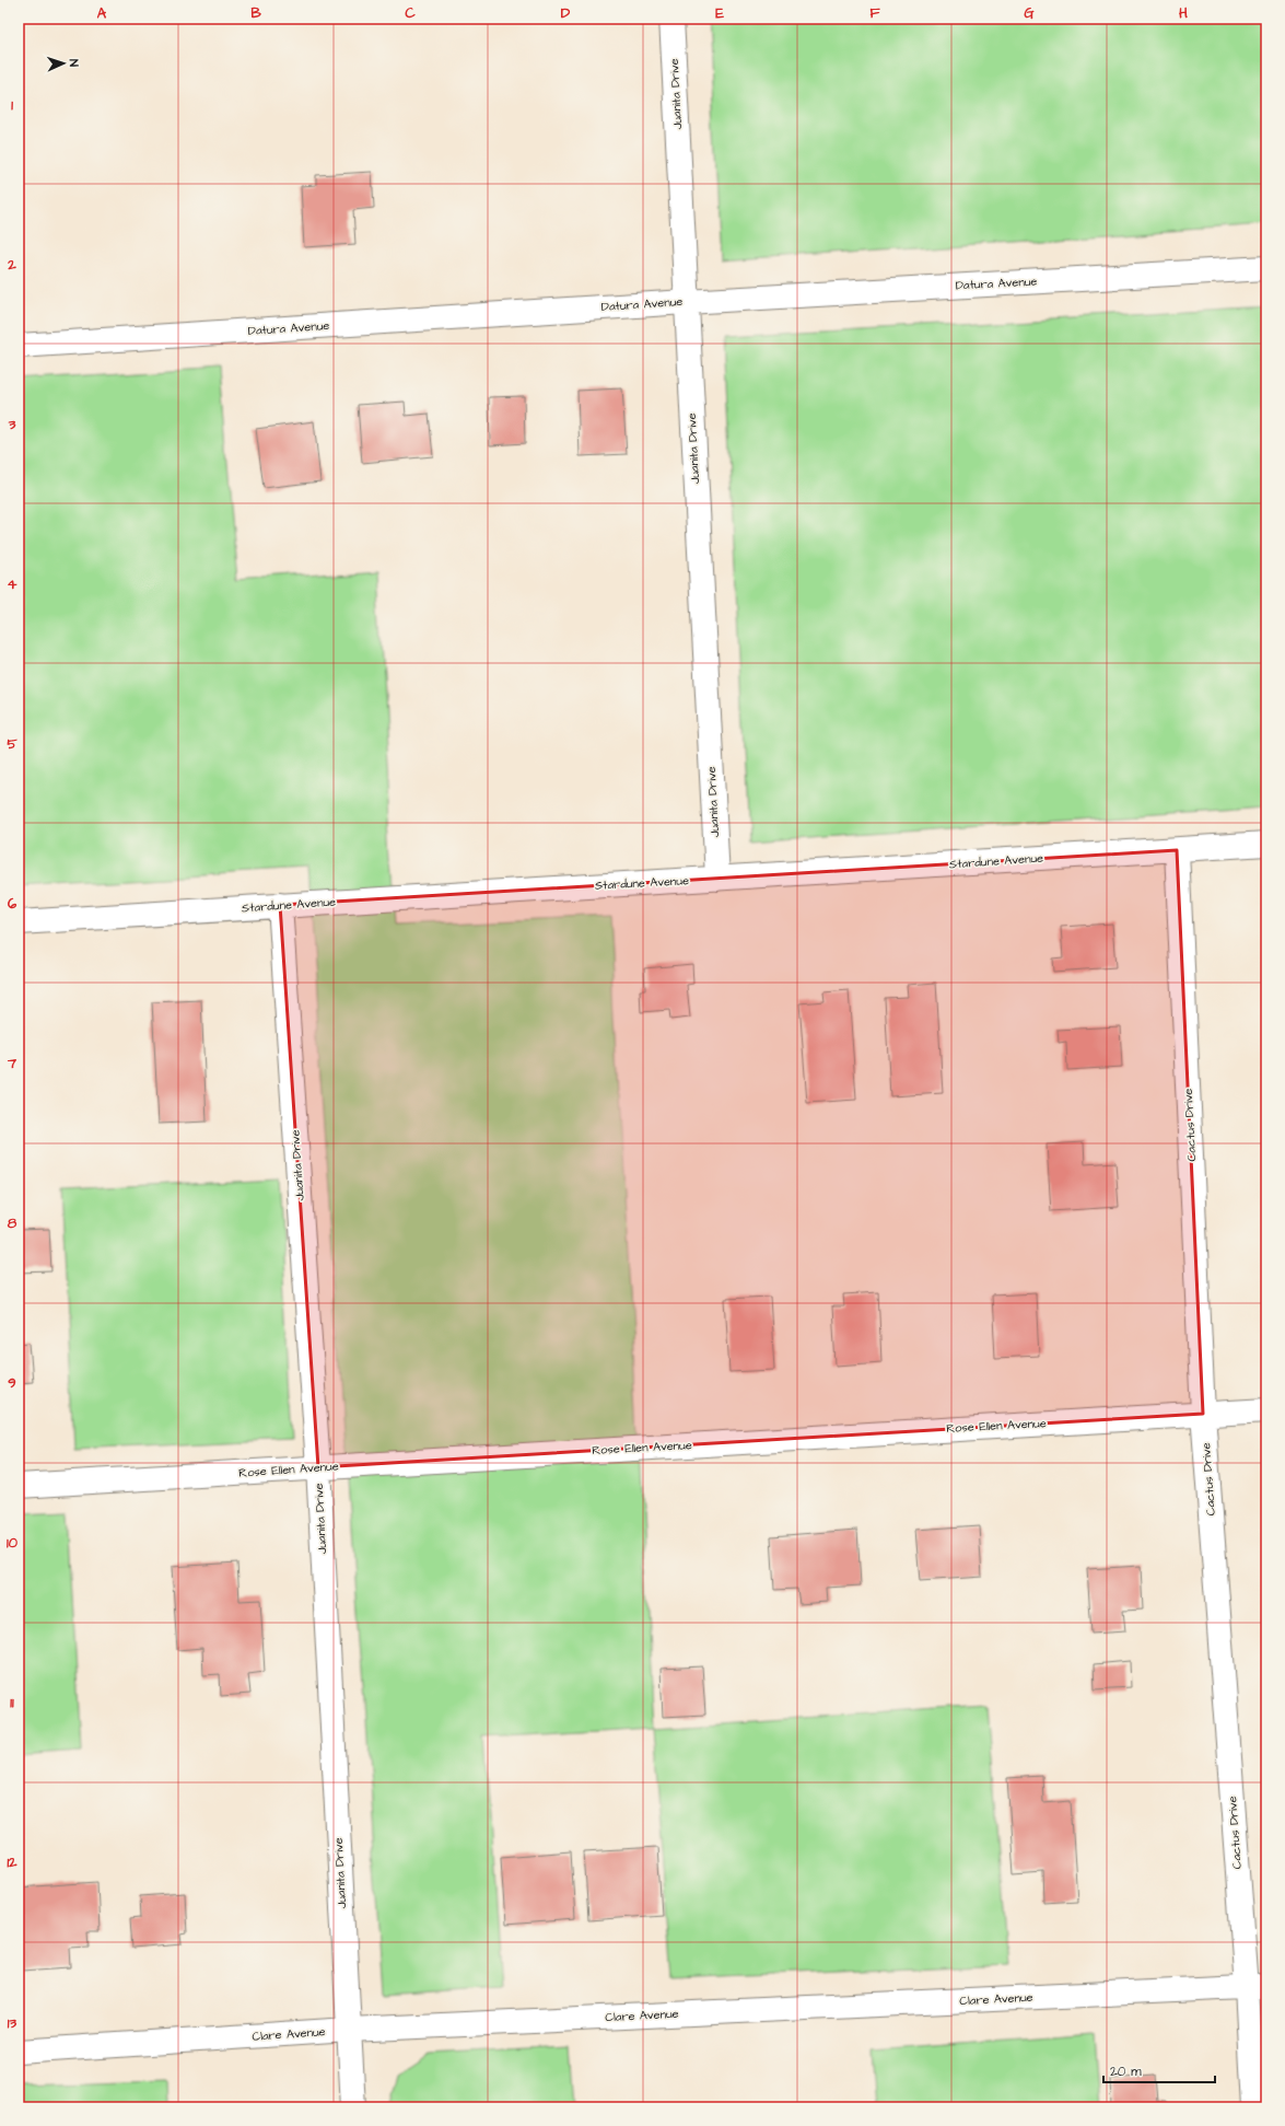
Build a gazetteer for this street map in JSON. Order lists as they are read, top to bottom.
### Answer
{
  "streets": {
    "street": [
      "Juanita Drive",
      "Datura Avenue",
      "Stardune Avenue",
      "Cactus Drive",
      "Rose Ellen Avenue",
      "Clare Avenue"
    ]
  },
  "crossings": [
    ["Juanita Drive", "Datura Avenue"],
    ["Juanita Drive", "Stardune Avenue"],
    ["Juanita Drive", "Rose Ellen Avenue"],
    ["Juanita Drive", "Clare Avenue"],
    ["Stardune Avenue", "Cactus Drive"],
    ["Cactus Drive", "Rose Ellen Avenue"],
    ["Cactus Drive", "Clare Avenue"]
  ],
  "scale_bar": "20 m",
  "north": "right",
  "grid": {
    "columns": [
      "A",
      "B",
      "C",
      "D",
      "E",
      "F",
      "G",
      "H"
    ],
    "rows": [
      "1",
      "2",
      "3",
      "4",
      "5",
      "6",
      "7",
      "8",
      "9",
      "10",
      "11",
      "12",
      "13"
    ]
  }
}
